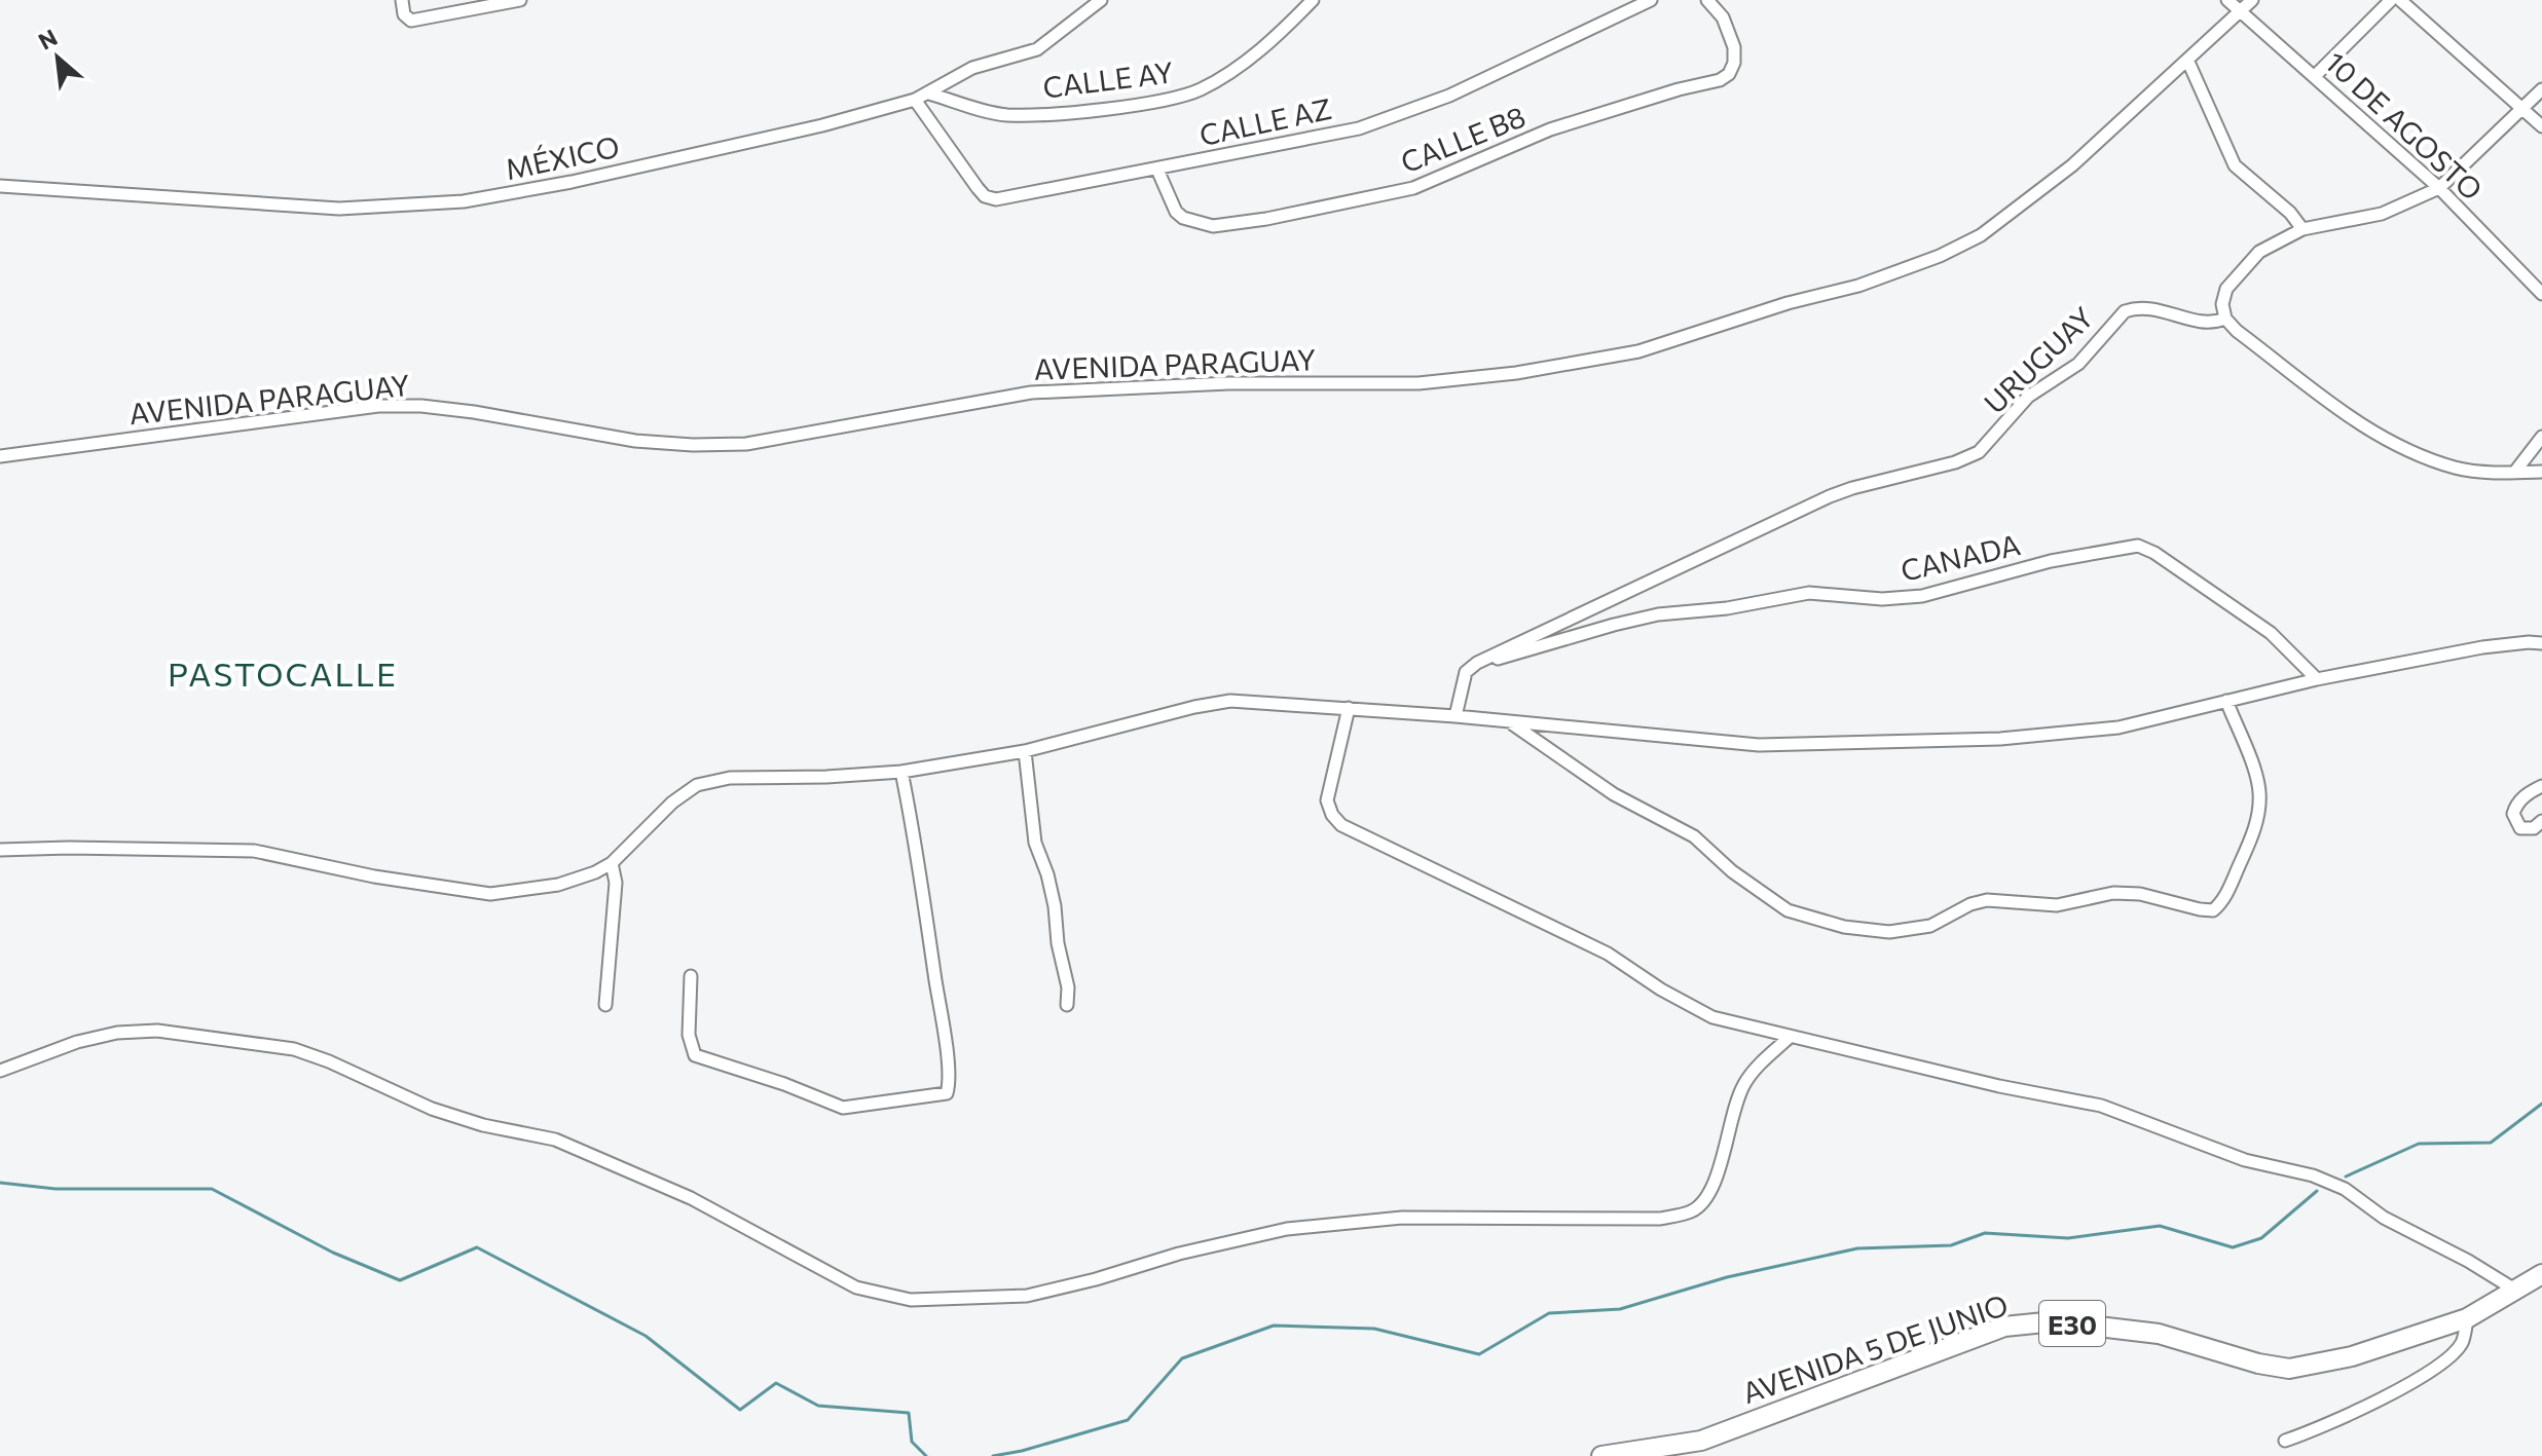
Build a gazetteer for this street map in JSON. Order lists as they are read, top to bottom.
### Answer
{
  "streets": {
    "main road": ["E30", "AVENIDA 5 DE JUNIO"],
    "street": [
      "CALLE AY",
      "CALLE AZ",
      "10 DE AGOSTO",
      "CALLE B8",
      "MÉXICO",
      "URUGUAY",
      "AVENIDA PARAGUAY",
      "CANADA"
    ]
  },
  "crossings": [
    ["CALLE AY", "MÉXICO"],
    ["CALLE AZ", "CALLE B8"],
    ["CALLE AZ", "MÉXICO"],
    ["10 DE AGOSTO", "AVENIDA PARAGUAY"],
    ["URUGUAY", "CANADA"]
  ],
  "districts": ["PASTOCALLE"],
  "north": "top left"
}
